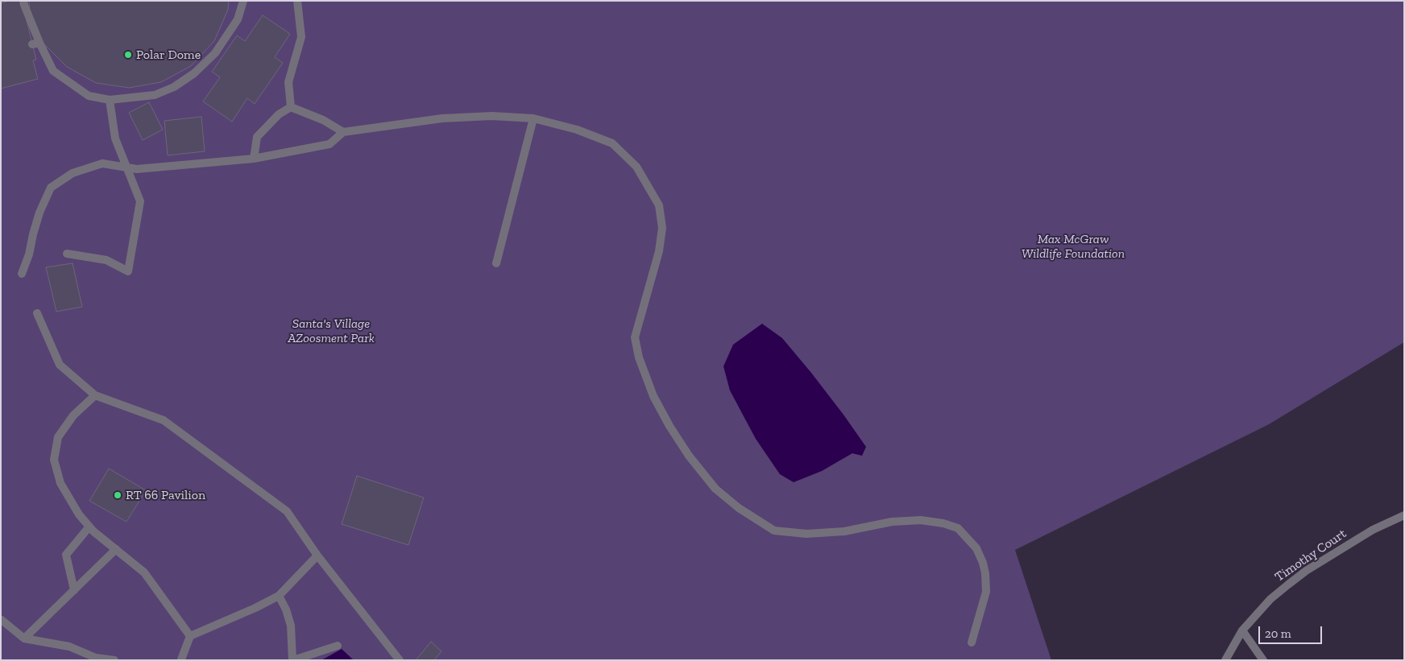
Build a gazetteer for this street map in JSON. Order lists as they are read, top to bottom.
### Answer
{
  "streets": {
    "street": ["Timothy Court"]
  },
  "parks": ["Max McGraw Wildlife Foundation", "Santa's Village AZoosment Park"],
  "places": ["Polar Dome", "RT 66 Pavilion"],
  "scale_bar": "20 m"
}
